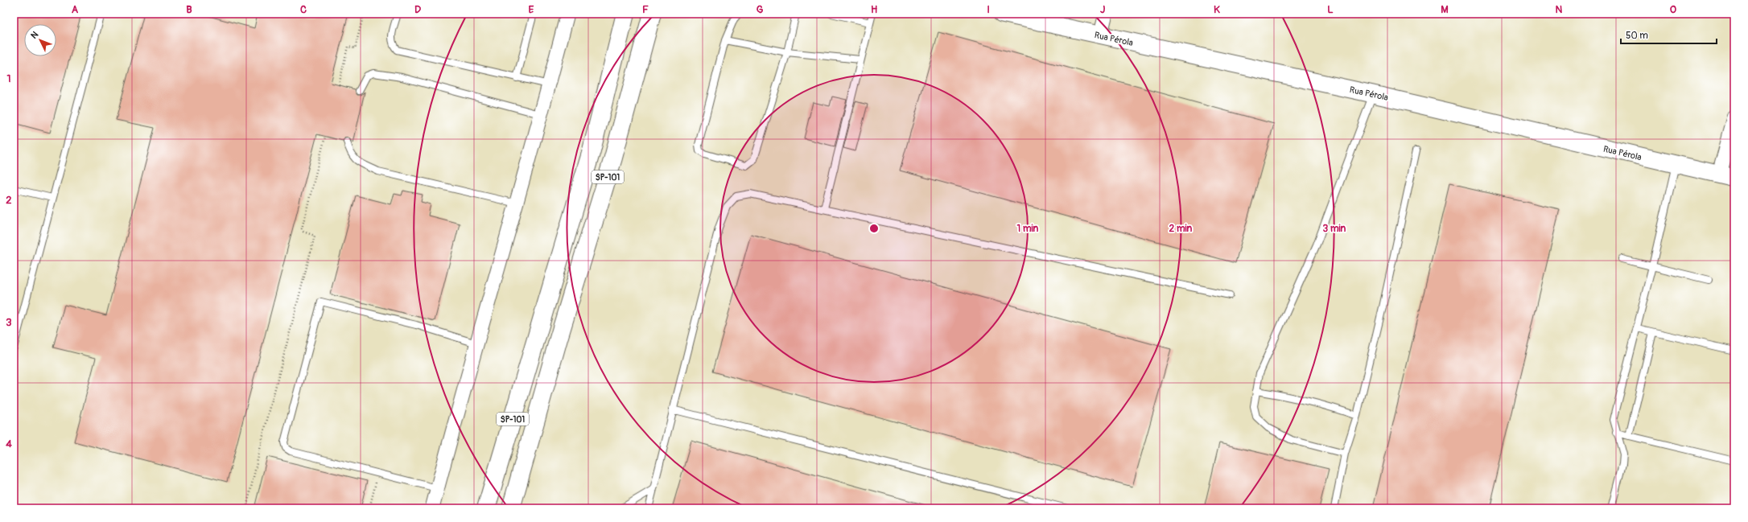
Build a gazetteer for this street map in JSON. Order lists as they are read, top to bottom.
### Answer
{
  "streets": {
    "highway": ["SP-101"],
    "street": ["Rua Pérola"]
  },
  "scale_bar": "50 m",
  "north": "top left",
  "grid": {
    "columns": [
      "A",
      "B",
      "C",
      "D",
      "E",
      "F",
      "G",
      "H",
      "I",
      "J",
      "K",
      "L",
      "M",
      "N",
      "O"
    ],
    "rows": [
      "1",
      "2",
      "3",
      "4"
    ]
  },
  "rings": ["1 min", "2 min", "3 min"]
}
